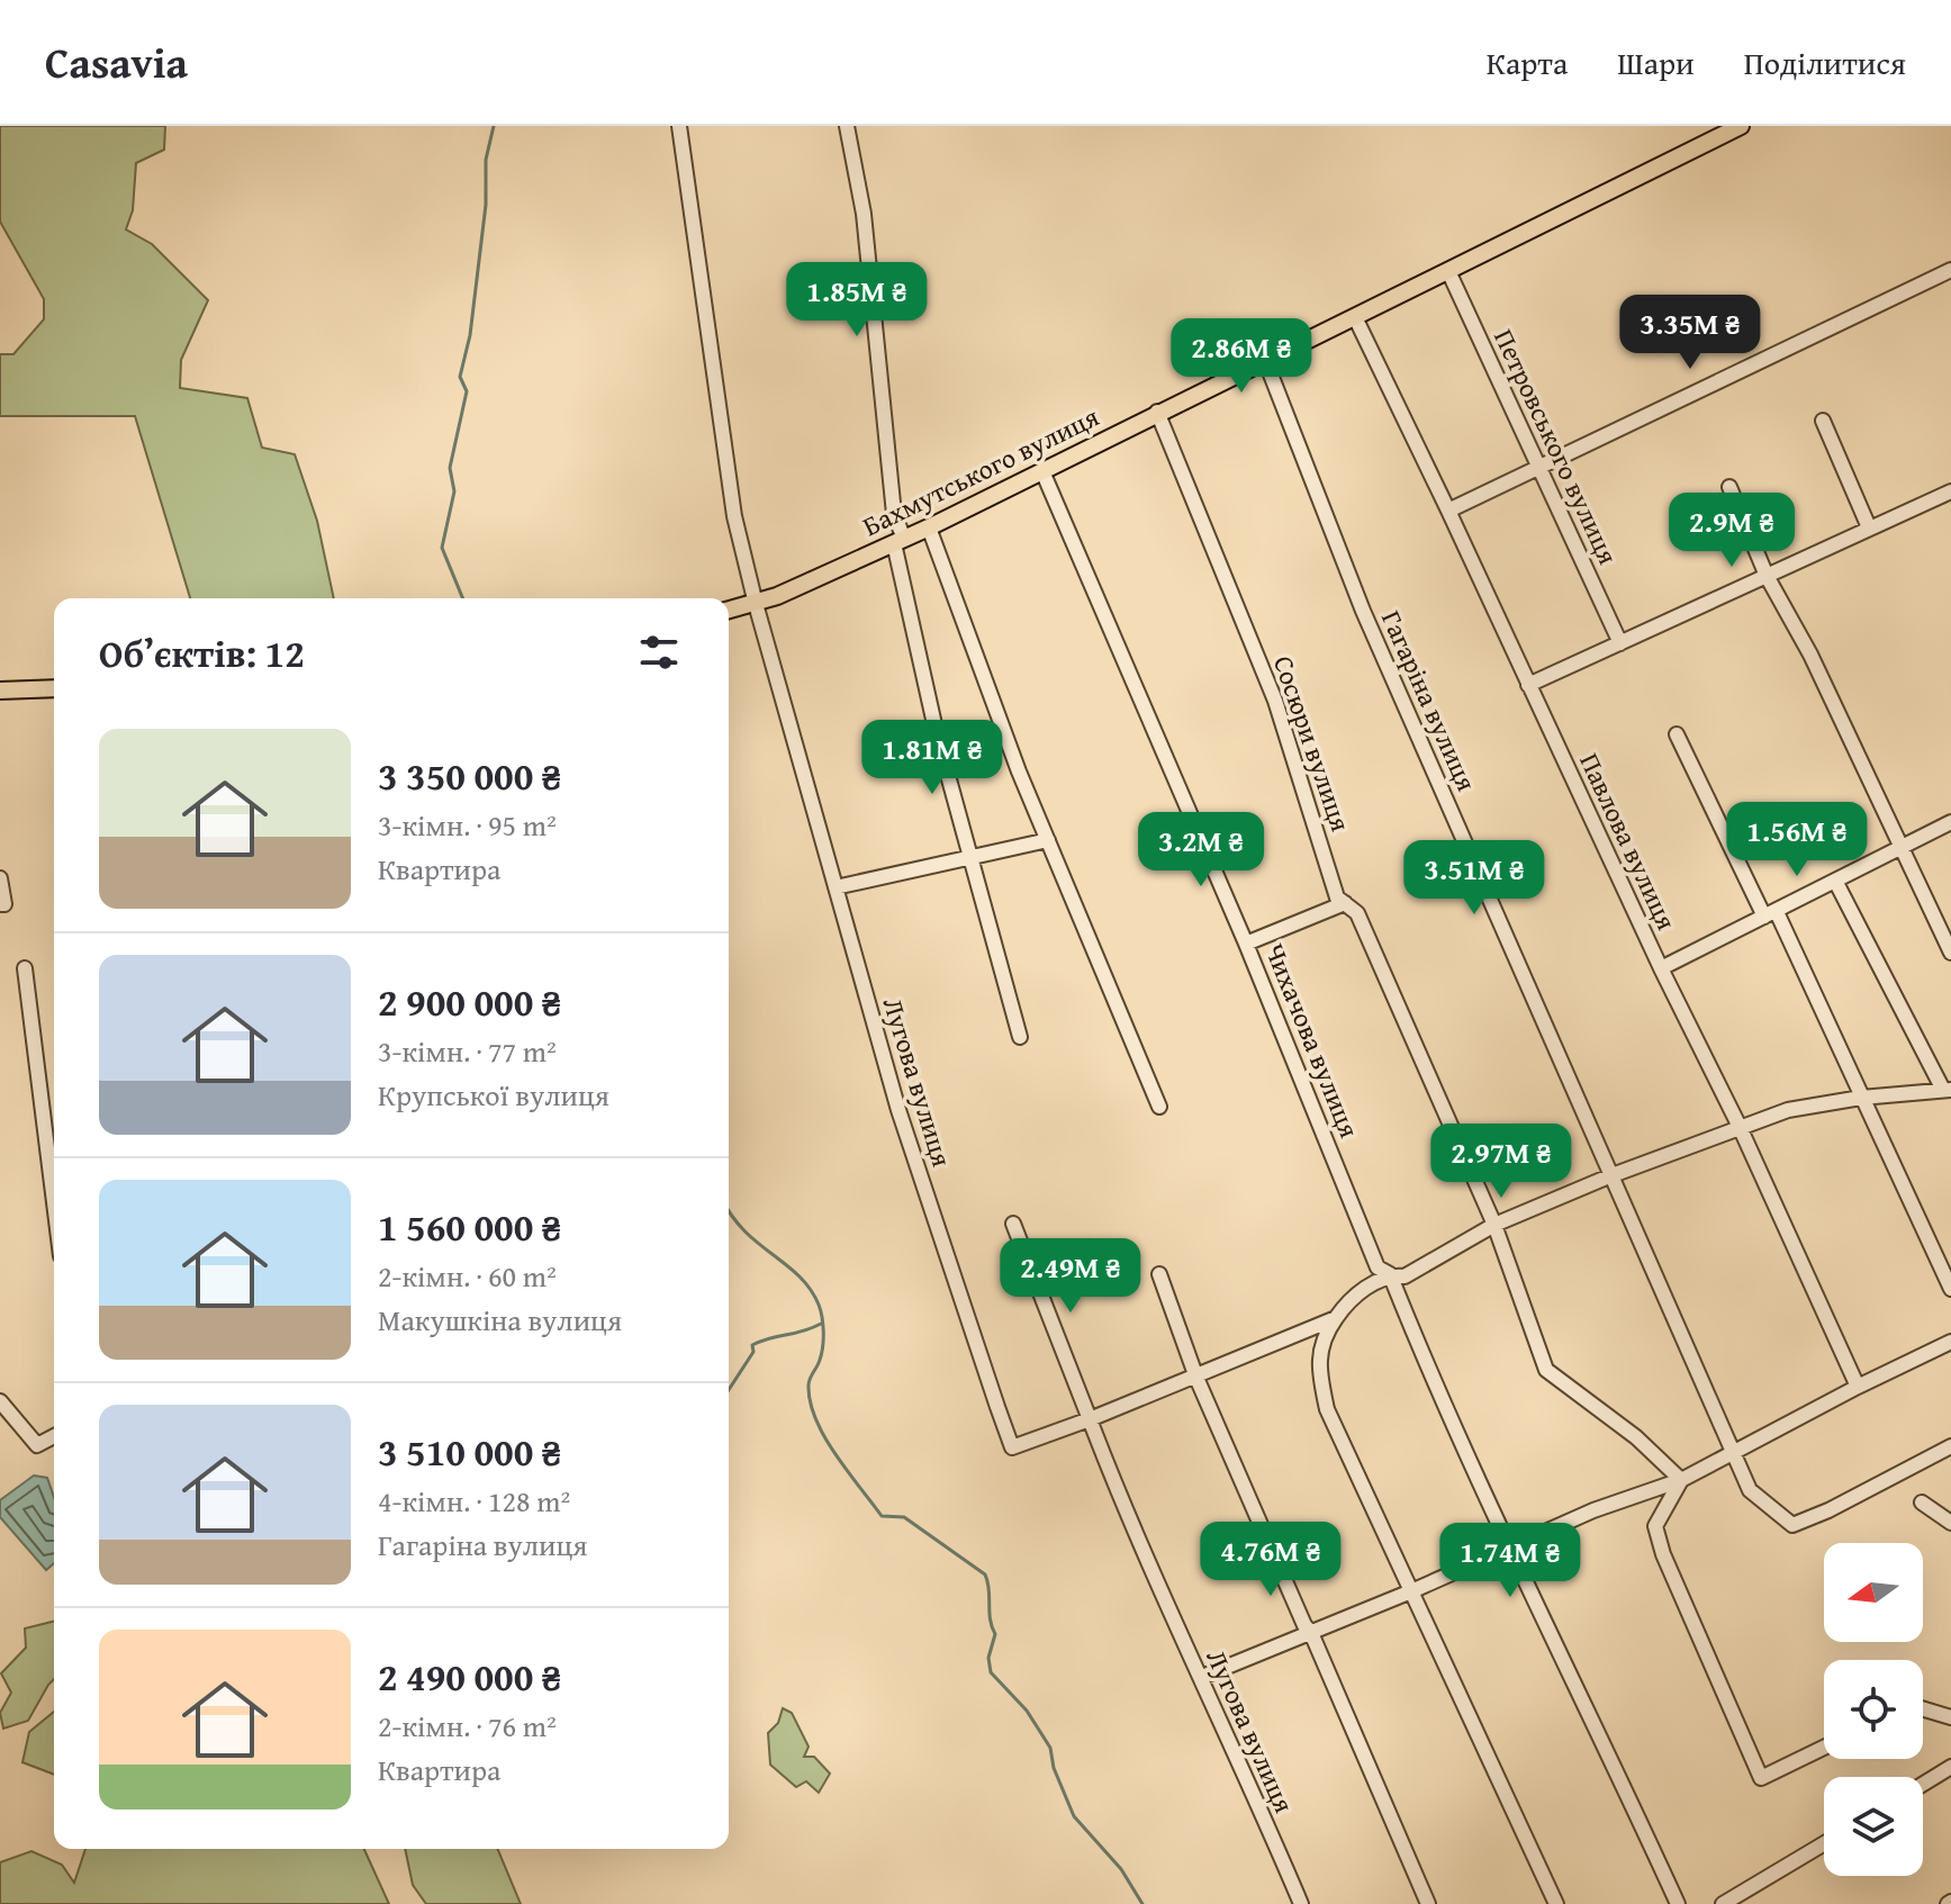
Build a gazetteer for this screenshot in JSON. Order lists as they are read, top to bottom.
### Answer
{
  "streets": {
    "main road": ["Бахмутського вулиця"],
    "street": [
      "Петровського вулиця",
      "Гагаріна вулиця",
      "Сосюри вулиця",
      "Павлова вулиця",
      "Чихачова вулиця",
      "Лугова вулиця"
    ]
  },
  "crossings": [
    ["Петровського вулиця", "Бахмутського вулиця"],
    ["Бахмутського вулиця", "Гагаріна вулиця"],
    ["Бахмутського вулиця", "Сосюри вулиця"],
    ["Бахмутського вулиця", "Павлова вулиця"],
    ["Бахмутського вулиця", "Чихачова вулиця"],
    ["Бахмутського вулиця", "Лугова вулиця"]
  ],
  "north": "left",
  "page": {
    "header": "Casavia",
    "nav": ["Карта", "Шари", "Поділитися"],
    "price": [
      "1.85M ₴",
      "3.35M ₴",
      "2.86M ₴",
      "2.9M ₴",
      "1.81M ₴",
      "1.56M ₴",
      "3.2M ₴",
      "3.51M ₴",
      "2.97M ₴",
      "2.49M ₴",
      "4.76M ₴",
      "1.74M ₴"
    ],
    "heading": "Об’єктів: 12",
    "list": [
      {
        "name": "3 350 000 ₴",
        "note": "3-кімн. · 95 m² · Квартира"
      },
      {
        "name": "2 900 000 ₴",
        "note": "3-кімн. · 77 m² · Крупської вулиця"
      },
      {
        "name": "1 560 000 ₴",
        "note": "2-кімн. · 60 m² · Макушкіна вулиця"
      },
      {
        "name": "3 510 000 ₴",
        "note": "4-кімн. · 128 m² · Гагаріна вулиця"
      },
      {
        "name": "2 490 000 ₴",
        "note": "2-кімн. · 76 m² · Квартира"
      }
    ]
  }
}
